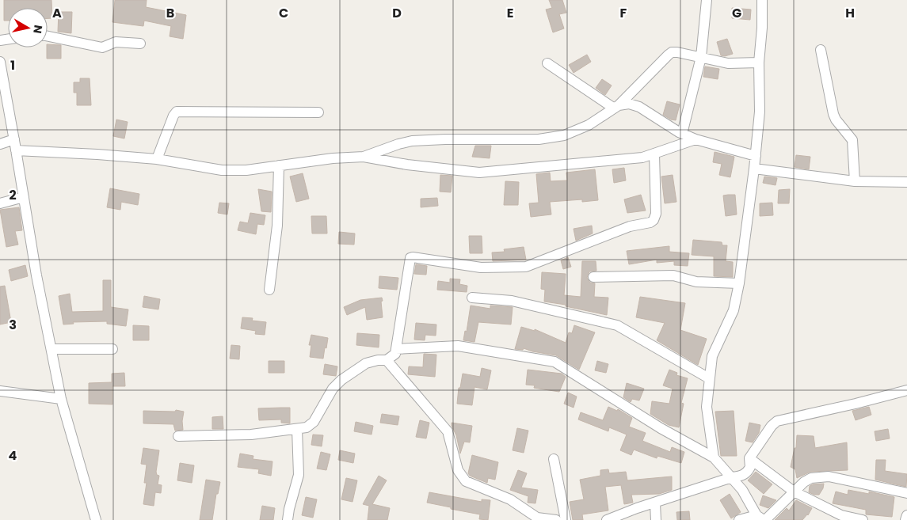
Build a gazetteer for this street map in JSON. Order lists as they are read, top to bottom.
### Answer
{
  "north": "right",
  "grid": {
    "columns": [
      "A",
      "B",
      "C",
      "D",
      "E",
      "F",
      "G",
      "H"
    ],
    "rows": [
      "1",
      "2",
      "3",
      "4"
    ]
  }
}
